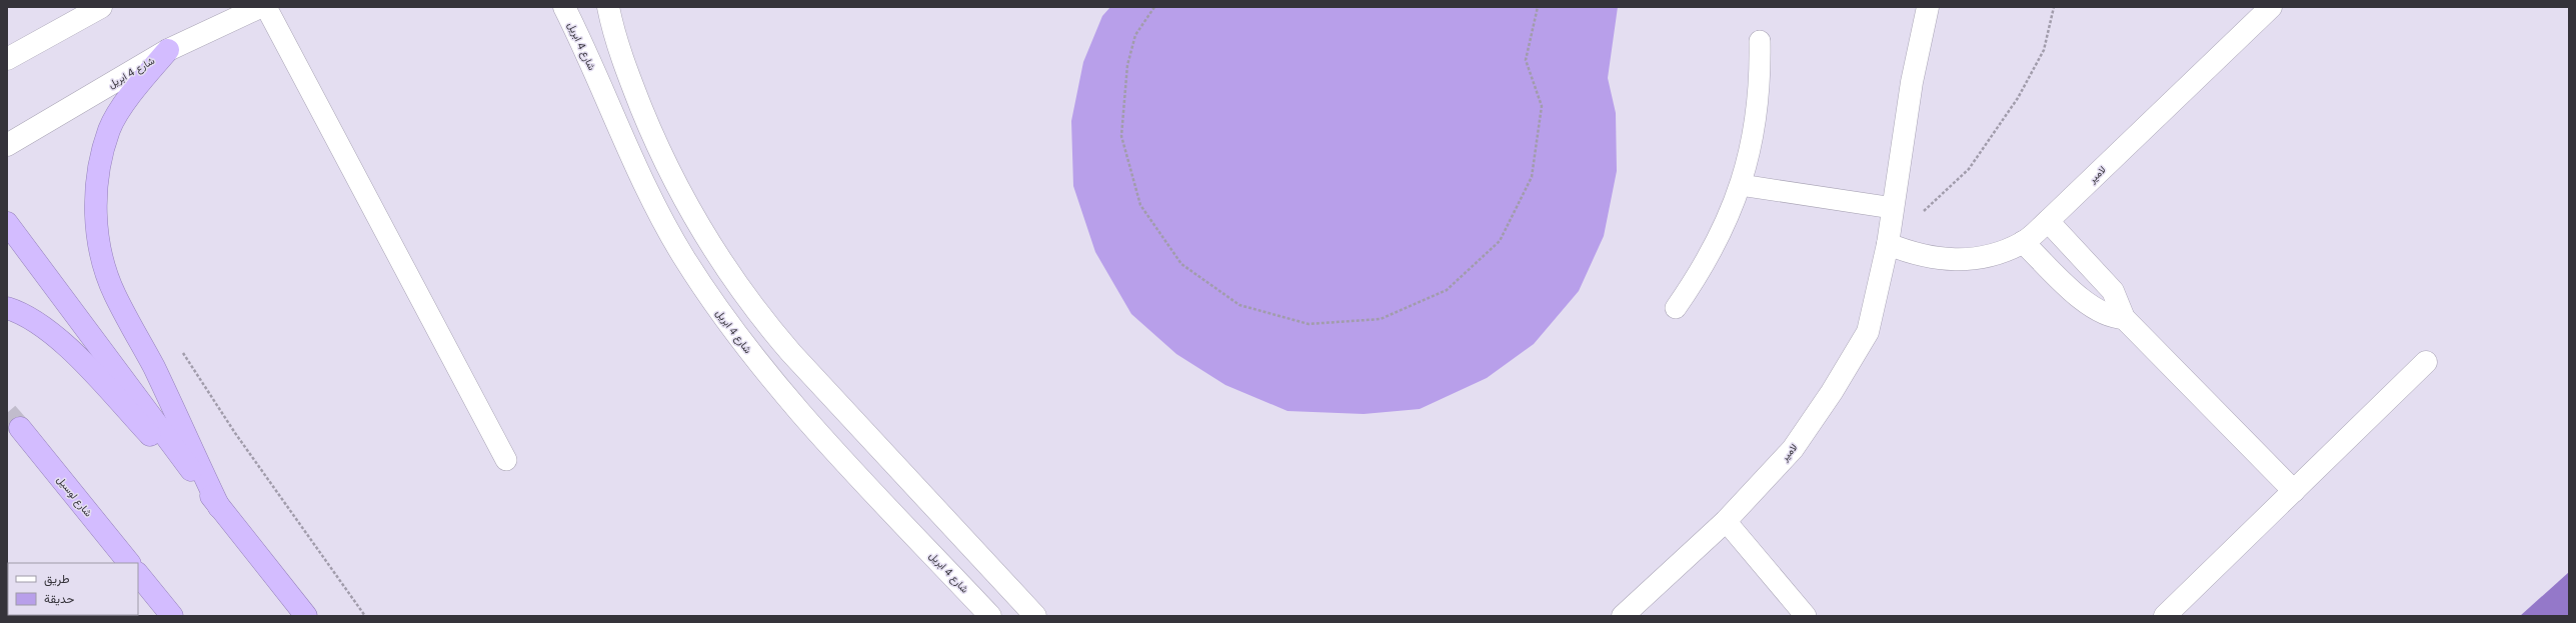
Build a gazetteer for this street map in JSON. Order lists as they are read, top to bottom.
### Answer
{
  "streets": {
    "highway": ["شارع لوسيل"],
    "street": ["شارع 4 ابريل", "لامير"]
  },
  "legend": ["طريق", "حديقة"]
}
